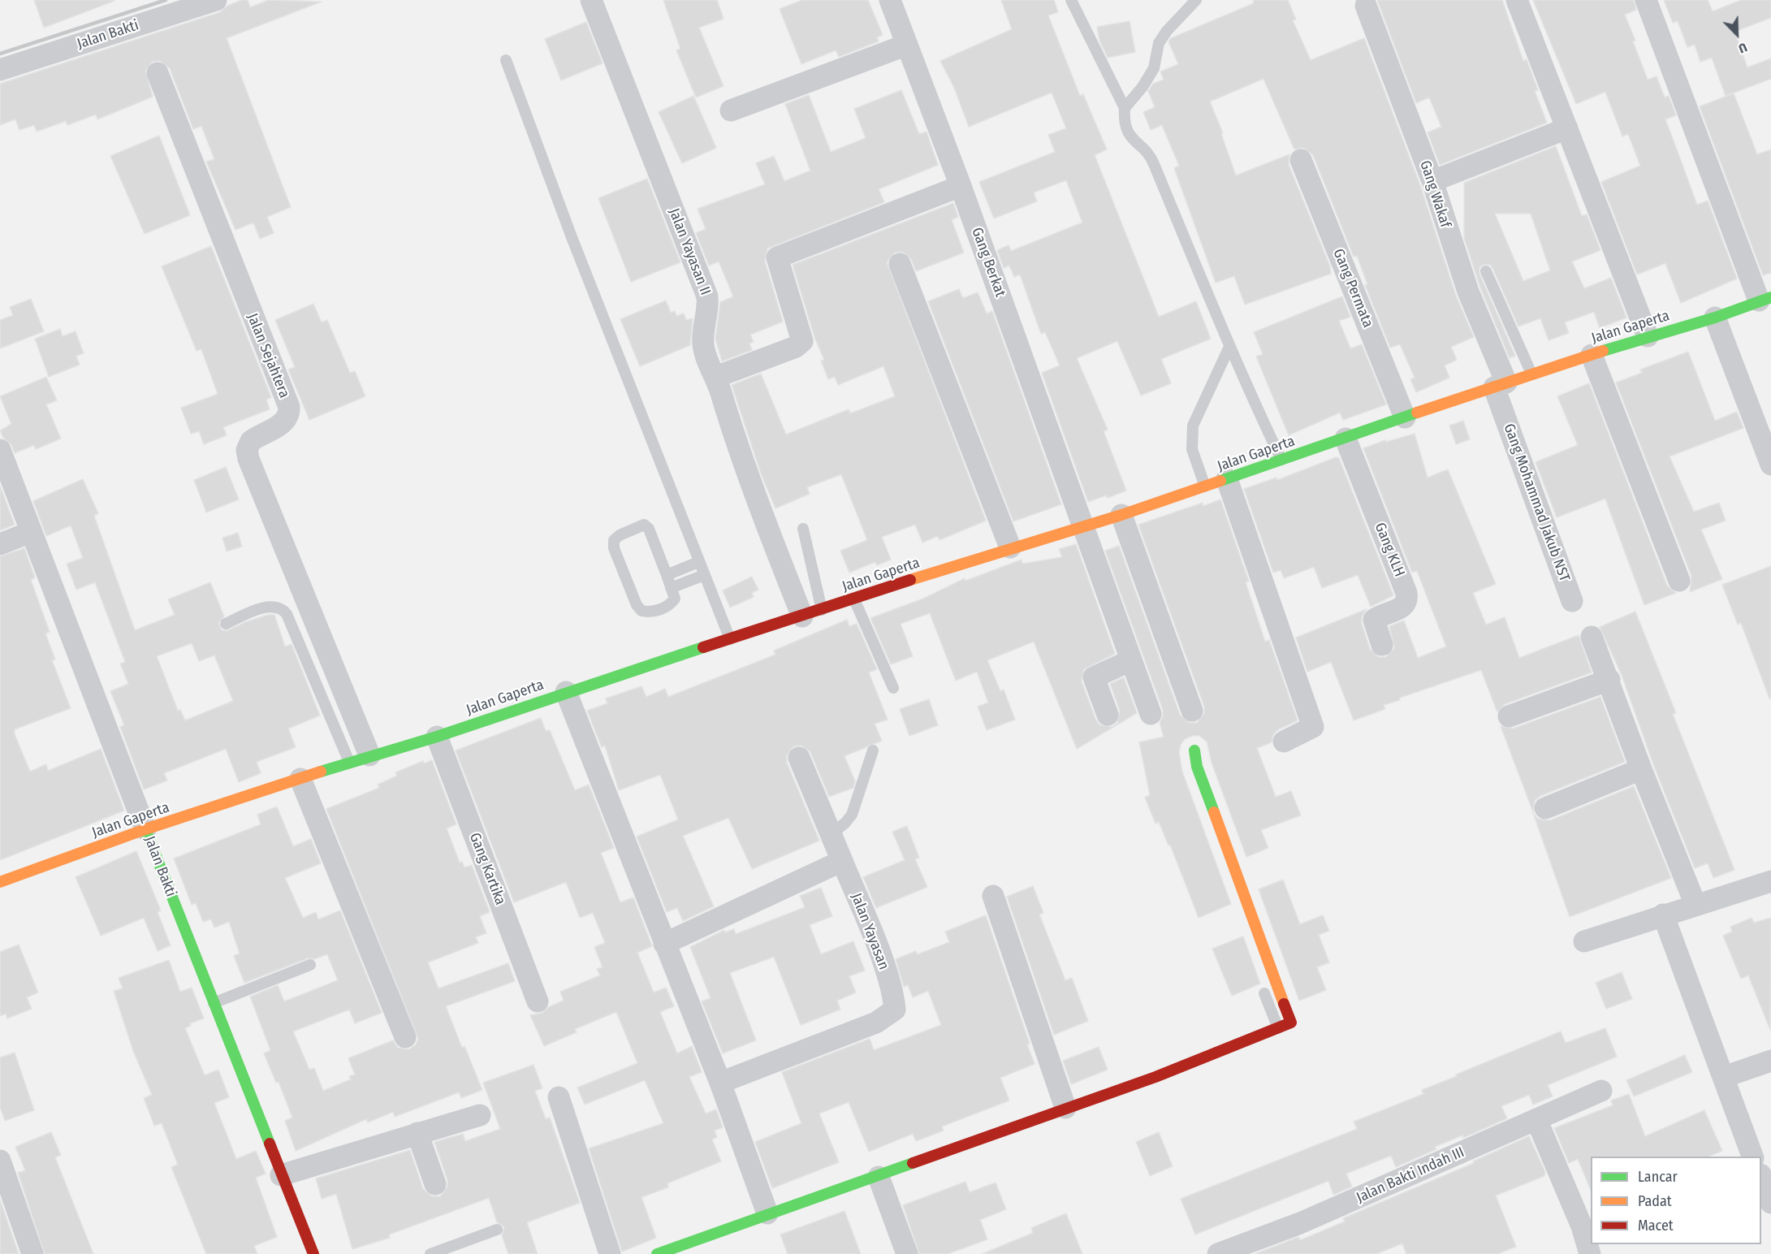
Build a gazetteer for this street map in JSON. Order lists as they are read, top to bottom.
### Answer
{
  "streets": {
    "street": [
      "Jalan Bakti",
      "Gang Wakaf",
      "Jalan Yayasan II",
      "Gang Berkat",
      "Gang Permata",
      "Jalan Gaperta",
      "Jalan Sejahtera",
      "Gang Mohammad Jakub NST",
      "Gang KLH",
      "Gang Kartika",
      "Jalan Yayasan",
      "Jalan Bakti Indah III"
    ]
  },
  "crossings": [
    ["Jalan Bakti", "Jalan Gaperta"],
    ["Gang Wakaf", "Jalan Gaperta"],
    ["Gang Wakaf", "Gang Mohammad Jakub NST"],
    ["Jalan Yayasan II", "Jalan Gaperta"],
    ["Gang Berkat", "Jalan Gaperta"],
    ["Gang Permata", "Jalan Gaperta"],
    ["Jalan Gaperta", "Jalan Sejahtera"],
    ["Jalan Gaperta", "Gang Mohammad Jakub NST"],
    ["Jalan Gaperta", "Gang KLH"],
    ["Jalan Gaperta", "Gang Kartika"]
  ],
  "legend": ["Lancar", "Padat", "Macet"],
  "north": "bottom right"
}
